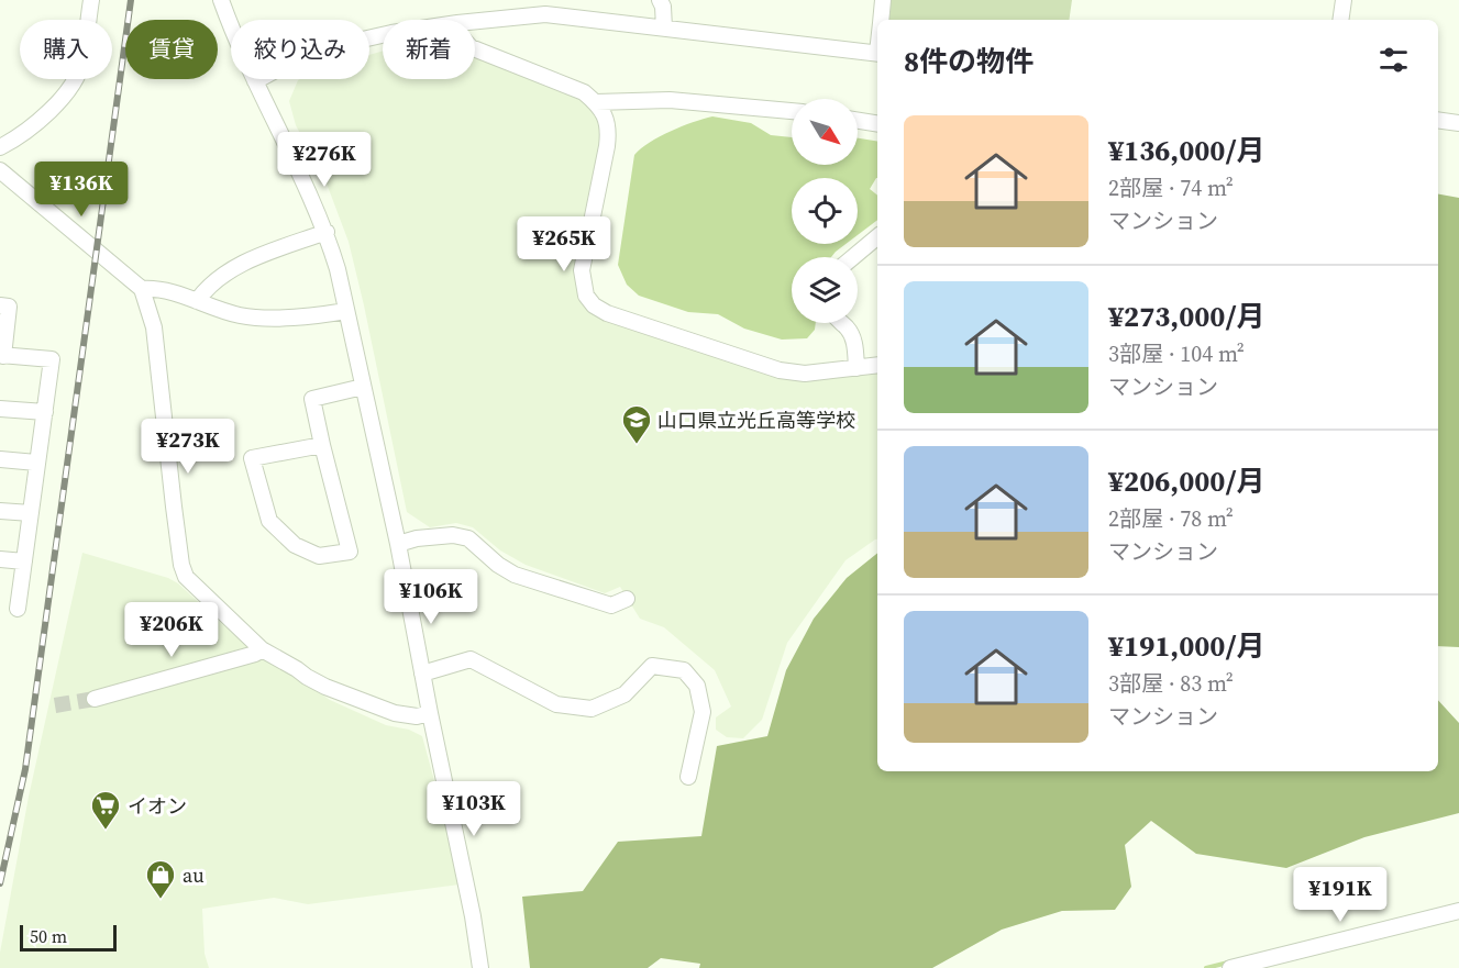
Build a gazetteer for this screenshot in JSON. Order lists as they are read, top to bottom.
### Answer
{
  "places": {
    "school or university": ["山口県立光丘高等学校"],
    "supermarket": ["イオン"],
    "shop": ["au"]
  },
  "scale_bar": "50 m",
  "north": "bottom right",
  "page": {
    "chip": [
      "購入",
      "賃貸",
      "絞り込み",
      "新着"
    ],
    "heading": "8件の物件",
    "list": [
      {
        "name": "¥136,000/月",
        "note": "2部屋 · 74 m² · マンション"
      },
      {
        "name": "¥273,000/月",
        "note": "3部屋 · 104 m² · マンション"
      },
      {
        "name": "¥206,000/月",
        "note": "2部屋 · 78 m² · マンション"
      },
      {
        "name": "¥191,000/月",
        "note": "3部屋 · 83 m² · マンション"
      }
    ],
    "price": [
      "¥276K",
      "¥136K",
      "¥265K",
      "¥273K",
      "¥106K",
      "¥206K",
      "¥103K",
      "¥191K"
    ],
    "scale": "50 m"
  }
}
